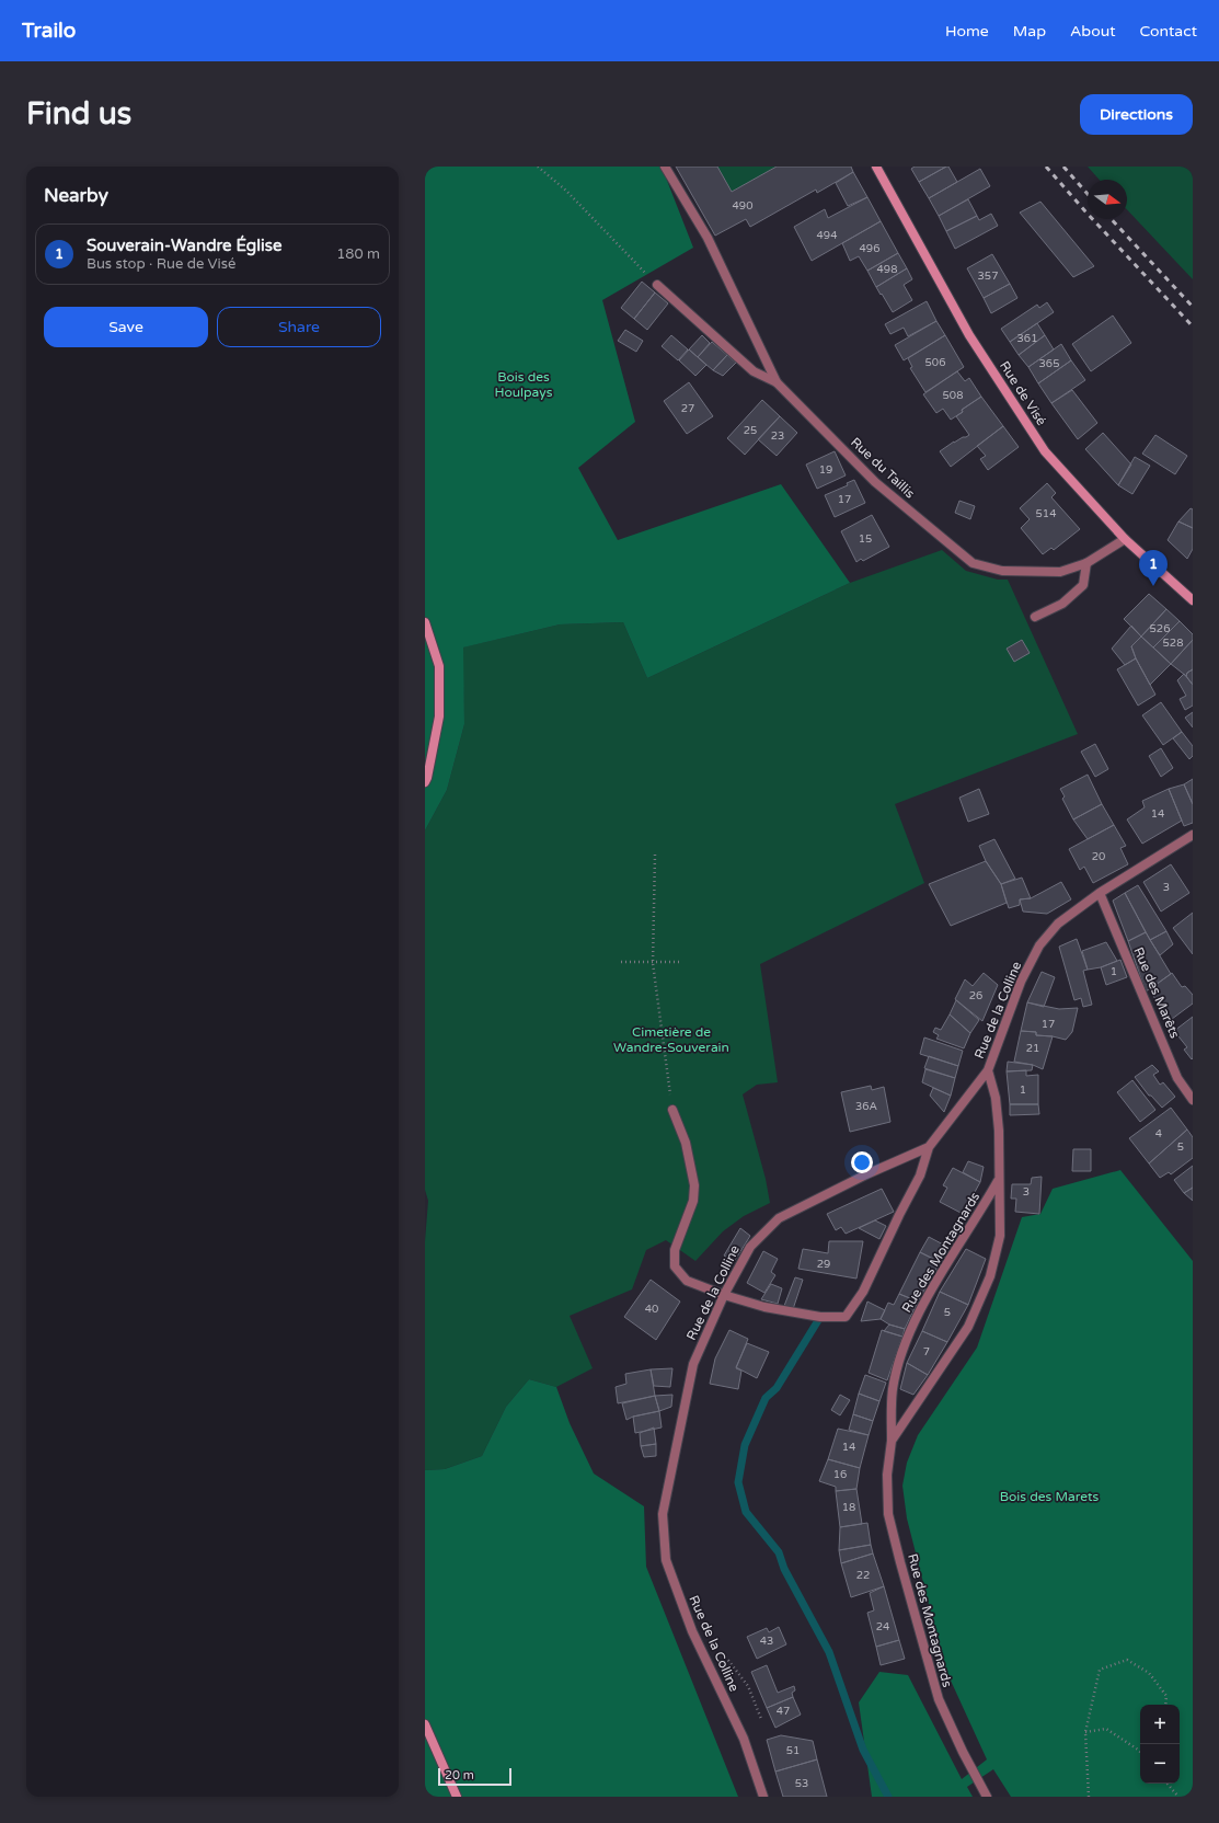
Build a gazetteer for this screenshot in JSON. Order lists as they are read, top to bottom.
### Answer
{
  "streets": {
    "street": [
      "Rue de Visé",
      "Rue du Taillis",
      "Rue des Marêts",
      "Rue de la Colline",
      "Rue des Montagnards"
    ]
  },
  "crossings": [
    ["Rue de Visé", "Rue du Taillis"],
    ["Rue des Marêts", "Rue de la Colline"],
    ["Rue de la Colline", "Rue des Montagnards"]
  ],
  "parks": ["Bois des Houlpays", "Cimetière de Wandre-Souverain", "Bois des Marets"],
  "house_numbers": [
    "490",
    "494",
    "496",
    "498",
    "357",
    "361",
    "506",
    "365",
    "508",
    "27",
    "25",
    "23",
    "19",
    "17",
    "514",
    "15",
    "526",
    "528",
    "14",
    "20",
    "3",
    "1",
    "26",
    "17",
    "21",
    "1",
    "36A",
    "4",
    "5",
    "3",
    "29",
    "40",
    "5",
    "7",
    "14",
    "16",
    "18",
    "22",
    "24",
    "43",
    "47",
    "51",
    "53"
  ],
  "scale_bar": "20 m",
  "north": "right",
  "page": {
    "header": "Trailo",
    "nav": [
      "Home",
      "Map",
      "About",
      "Contact"
    ],
    "buttons": [
      "Directions",
      ["Save", "Share"]
    ],
    "title": "Find us",
    "heading": "Nearby",
    "list": [
      {
        "mark": "1",
        "name": "Souverain-Wandre Église",
        "note": "Bus stop · Rue de Visé",
        "value": "180 m"
      }
    ],
    "pins": "1",
    "map_buttons": ["+", "−"],
    "scale": "20 m"
  }
}
